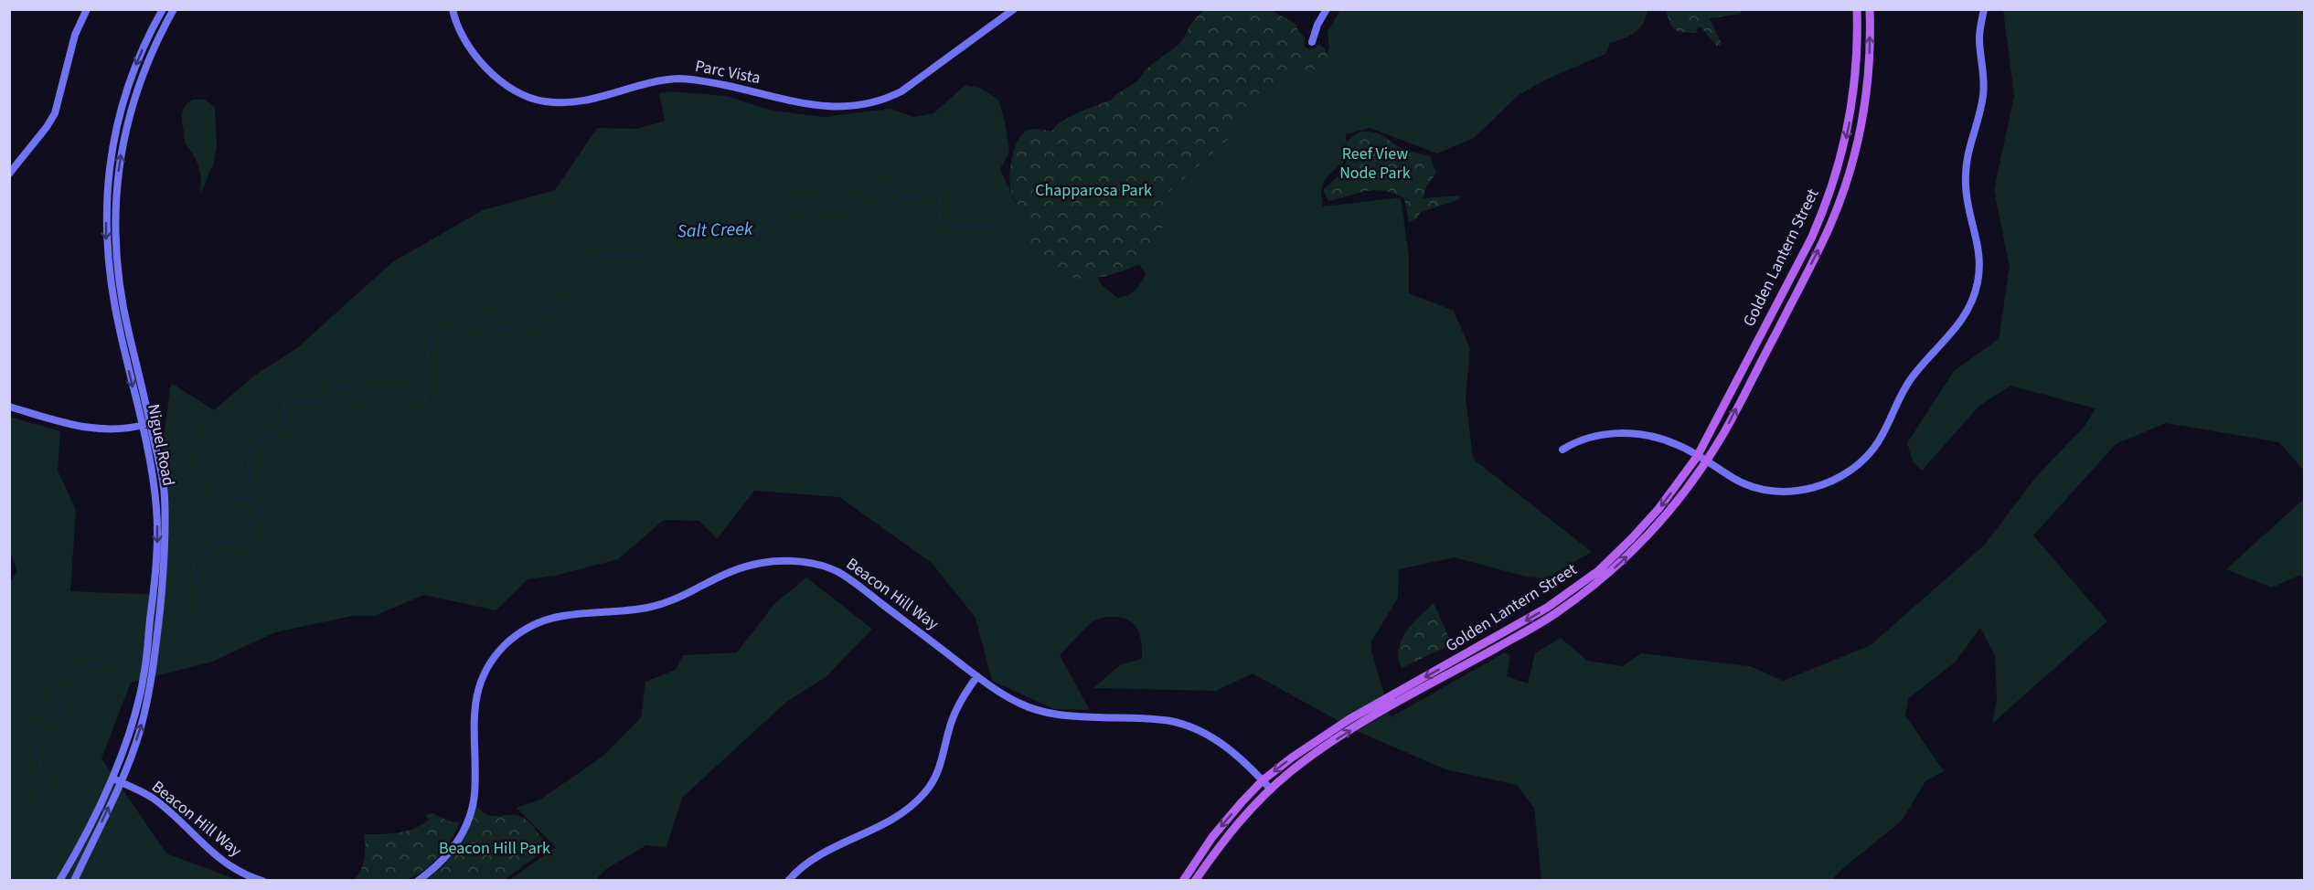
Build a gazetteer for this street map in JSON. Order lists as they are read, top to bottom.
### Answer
{
  "streets": {
    "main road": ["Golden Lantern Street"],
    "street": ["Parc Vista", "Niguel Road", "Beacon Hill Way"]
  },
  "crossings": [
    ["Golden Lantern Street", "Beacon Hill Way"],
    ["Niguel Road", "Beacon Hill Way"]
  ],
  "water": ["Salt Creek"],
  "parks": ["Reef View Node Park", "Chapparosa Park", "Beacon Hill Park"]
}
